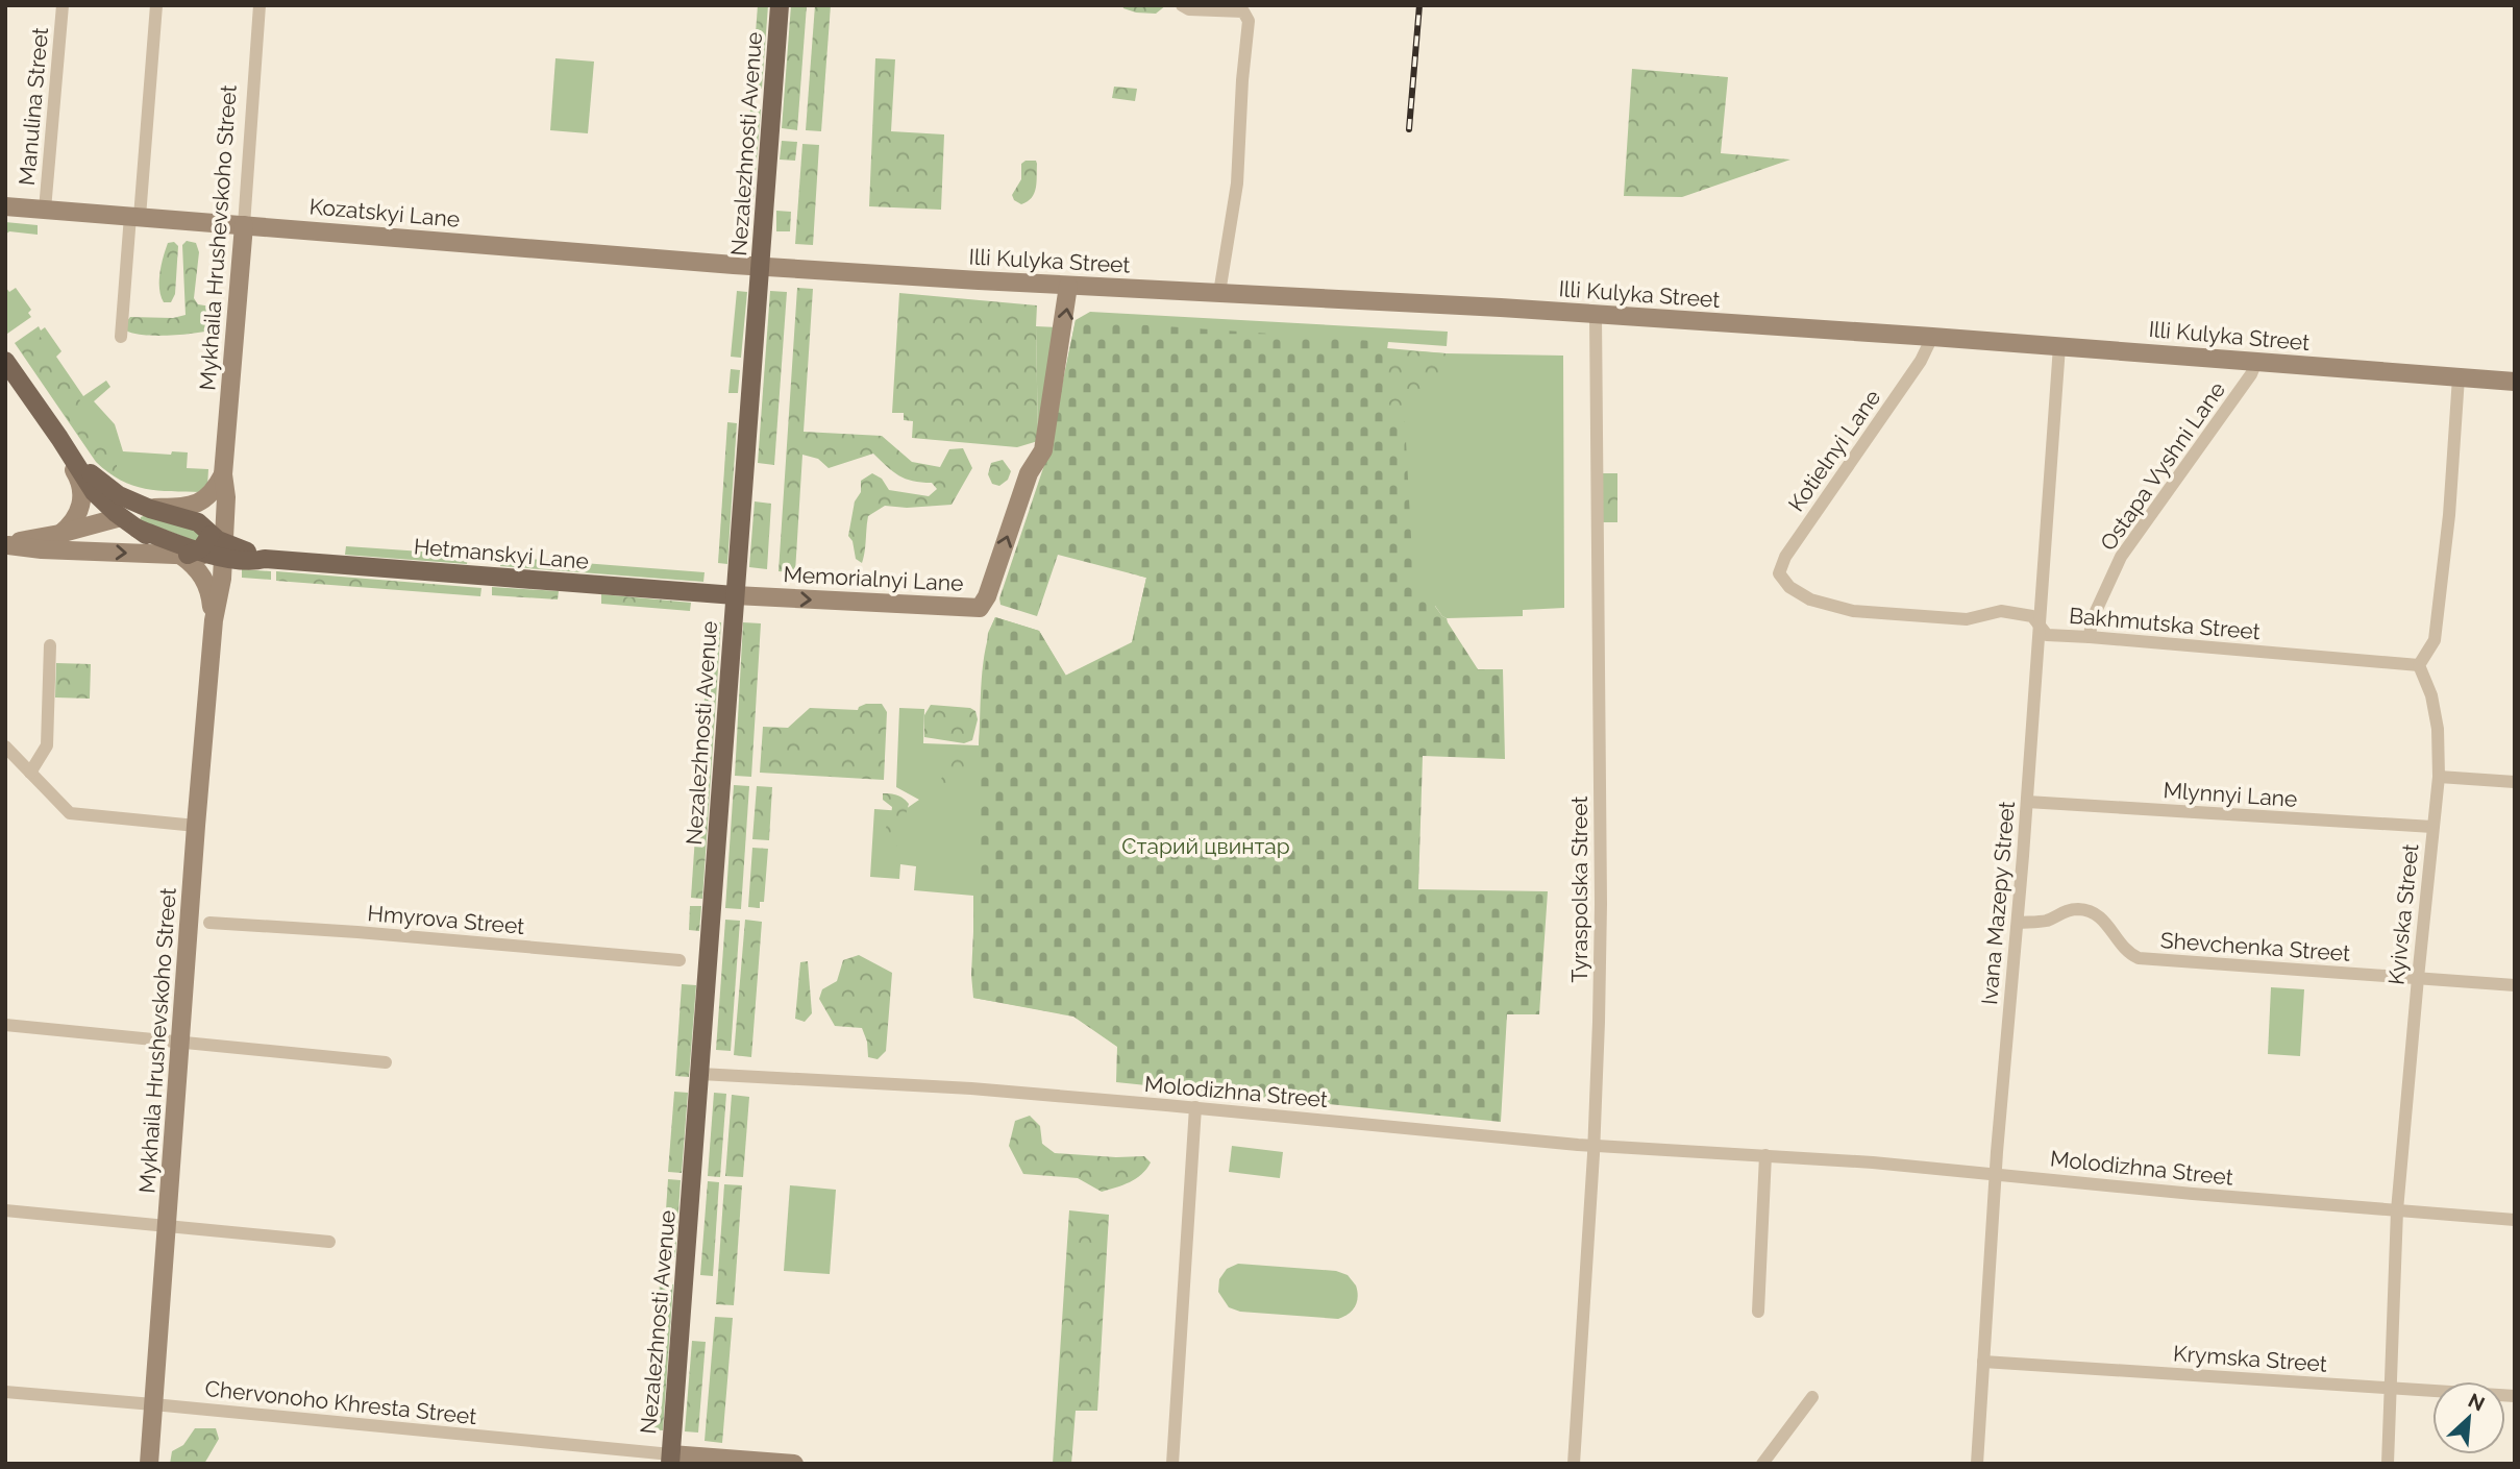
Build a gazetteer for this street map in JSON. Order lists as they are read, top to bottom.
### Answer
{
  "streets": {
    "main road": ["Nezalezhnosti Avenue", "Hetmanskyi Lane"],
    "street": [
      "Manulina Street",
      "Kozatskyi Lane",
      "Mykhaila Hrushevskoho Street",
      "Illi Kulyka Street",
      "Kotielnyi Lane",
      "Ostapa Vyshni Lane",
      "Memorialnyi Lane",
      "Bakhmutska Street",
      "Mlynnyi Lane",
      "Tyraspolska Street",
      "Ivana Mazepy Street",
      "Kyivska Street",
      "Hmyrova Street",
      "Shevchenka Street",
      "Molodizhna Street",
      "Krymska Street",
      "Chervonoho Khresta Street"
    ]
  },
  "crossings": [
    ["Manulina Street", "Kozatskyi Lane"],
    ["Nezalezhnosti Avenue", "Kozatskyi Lane"],
    ["Nezalezhnosti Avenue", "Illi Kulyka Street"],
    ["Nezalezhnosti Avenue", "Hetmanskyi Lane"],
    ["Nezalezhnosti Avenue", "Memorialnyi Lane"],
    ["Nezalezhnosti Avenue", "Molodizhna Street"],
    ["Nezalezhnosti Avenue", "Chervonoho Khresta Street"],
    ["Kozatskyi Lane", "Mykhaila Hrushevskoho Street"],
    ["Kozatskyi Lane", "Illi Kulyka Street"],
    ["Mykhaila Hrushevskoho Street", "Hetmanskyi Lane"],
    ["Mykhaila Hrushevskoho Street", "Chervonoho Khresta Street"],
    ["Illi Kulyka Street", "Kotielnyi Lane"],
    ["Illi Kulyka Street", "Ostapa Vyshni Lane"],
    ["Illi Kulyka Street", "Memorialnyi Lane"],
    ["Illi Kulyka Street", "Tyraspolska Street"],
    ["Illi Kulyka Street", "Ivana Mazepy Street"],
    ["Kotielnyi Lane", "Bakhmutska Street"],
    ["Ostapa Vyshni Lane", "Bakhmutska Street"],
    ["Hetmanskyi Lane", "Memorialnyi Lane"],
    ["Bakhmutska Street", "Ivana Mazepy Street"],
    ["Bakhmutska Street", "Kyivska Street"],
    ["Mlynnyi Lane", "Ivana Mazepy Street"],
    ["Mlynnyi Lane", "Kyivska Street"],
    ["Tyraspolska Street", "Molodizhna Street"],
    ["Ivana Mazepy Street", "Shevchenka Street"],
    ["Ivana Mazepy Street", "Molodizhna Street"],
    ["Ivana Mazepy Street", "Krymska Street"],
    ["Kyivska Street", "Shevchenka Street"],
    ["Kyivska Street", "Molodizhna Street"],
    ["Kyivska Street", "Krymska Street"]
  ],
  "parks": ["Старий цвинтар"],
  "north": "top right"
}
